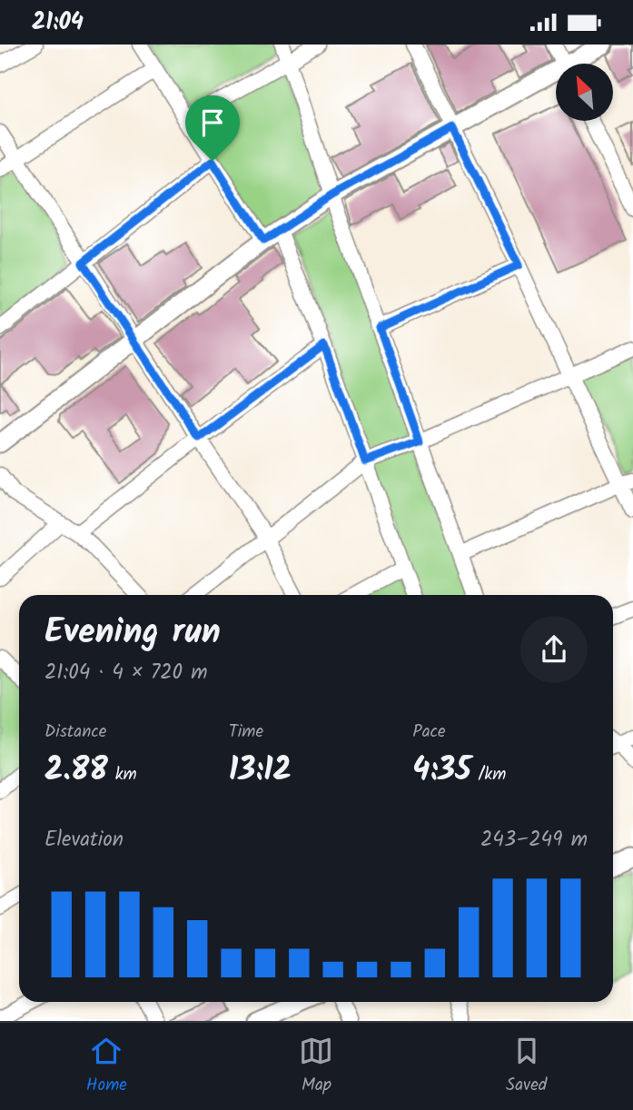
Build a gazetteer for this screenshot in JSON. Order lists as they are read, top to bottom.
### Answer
{
  "north": "top left",
  "page": {
    "status": "21:04",
    "heading": ["Evening run", "21:04 · 4 × 720 m"],
    "stats": [
      ["Distance", "2.88 km"],
      ["Time", "13:12"],
      ["Pace", "4:35 /km"]
    ],
    "chart": ["Elevation", "243–249 m"],
    "tabs": ["Home", "Map", "Saved"]
  }
}
